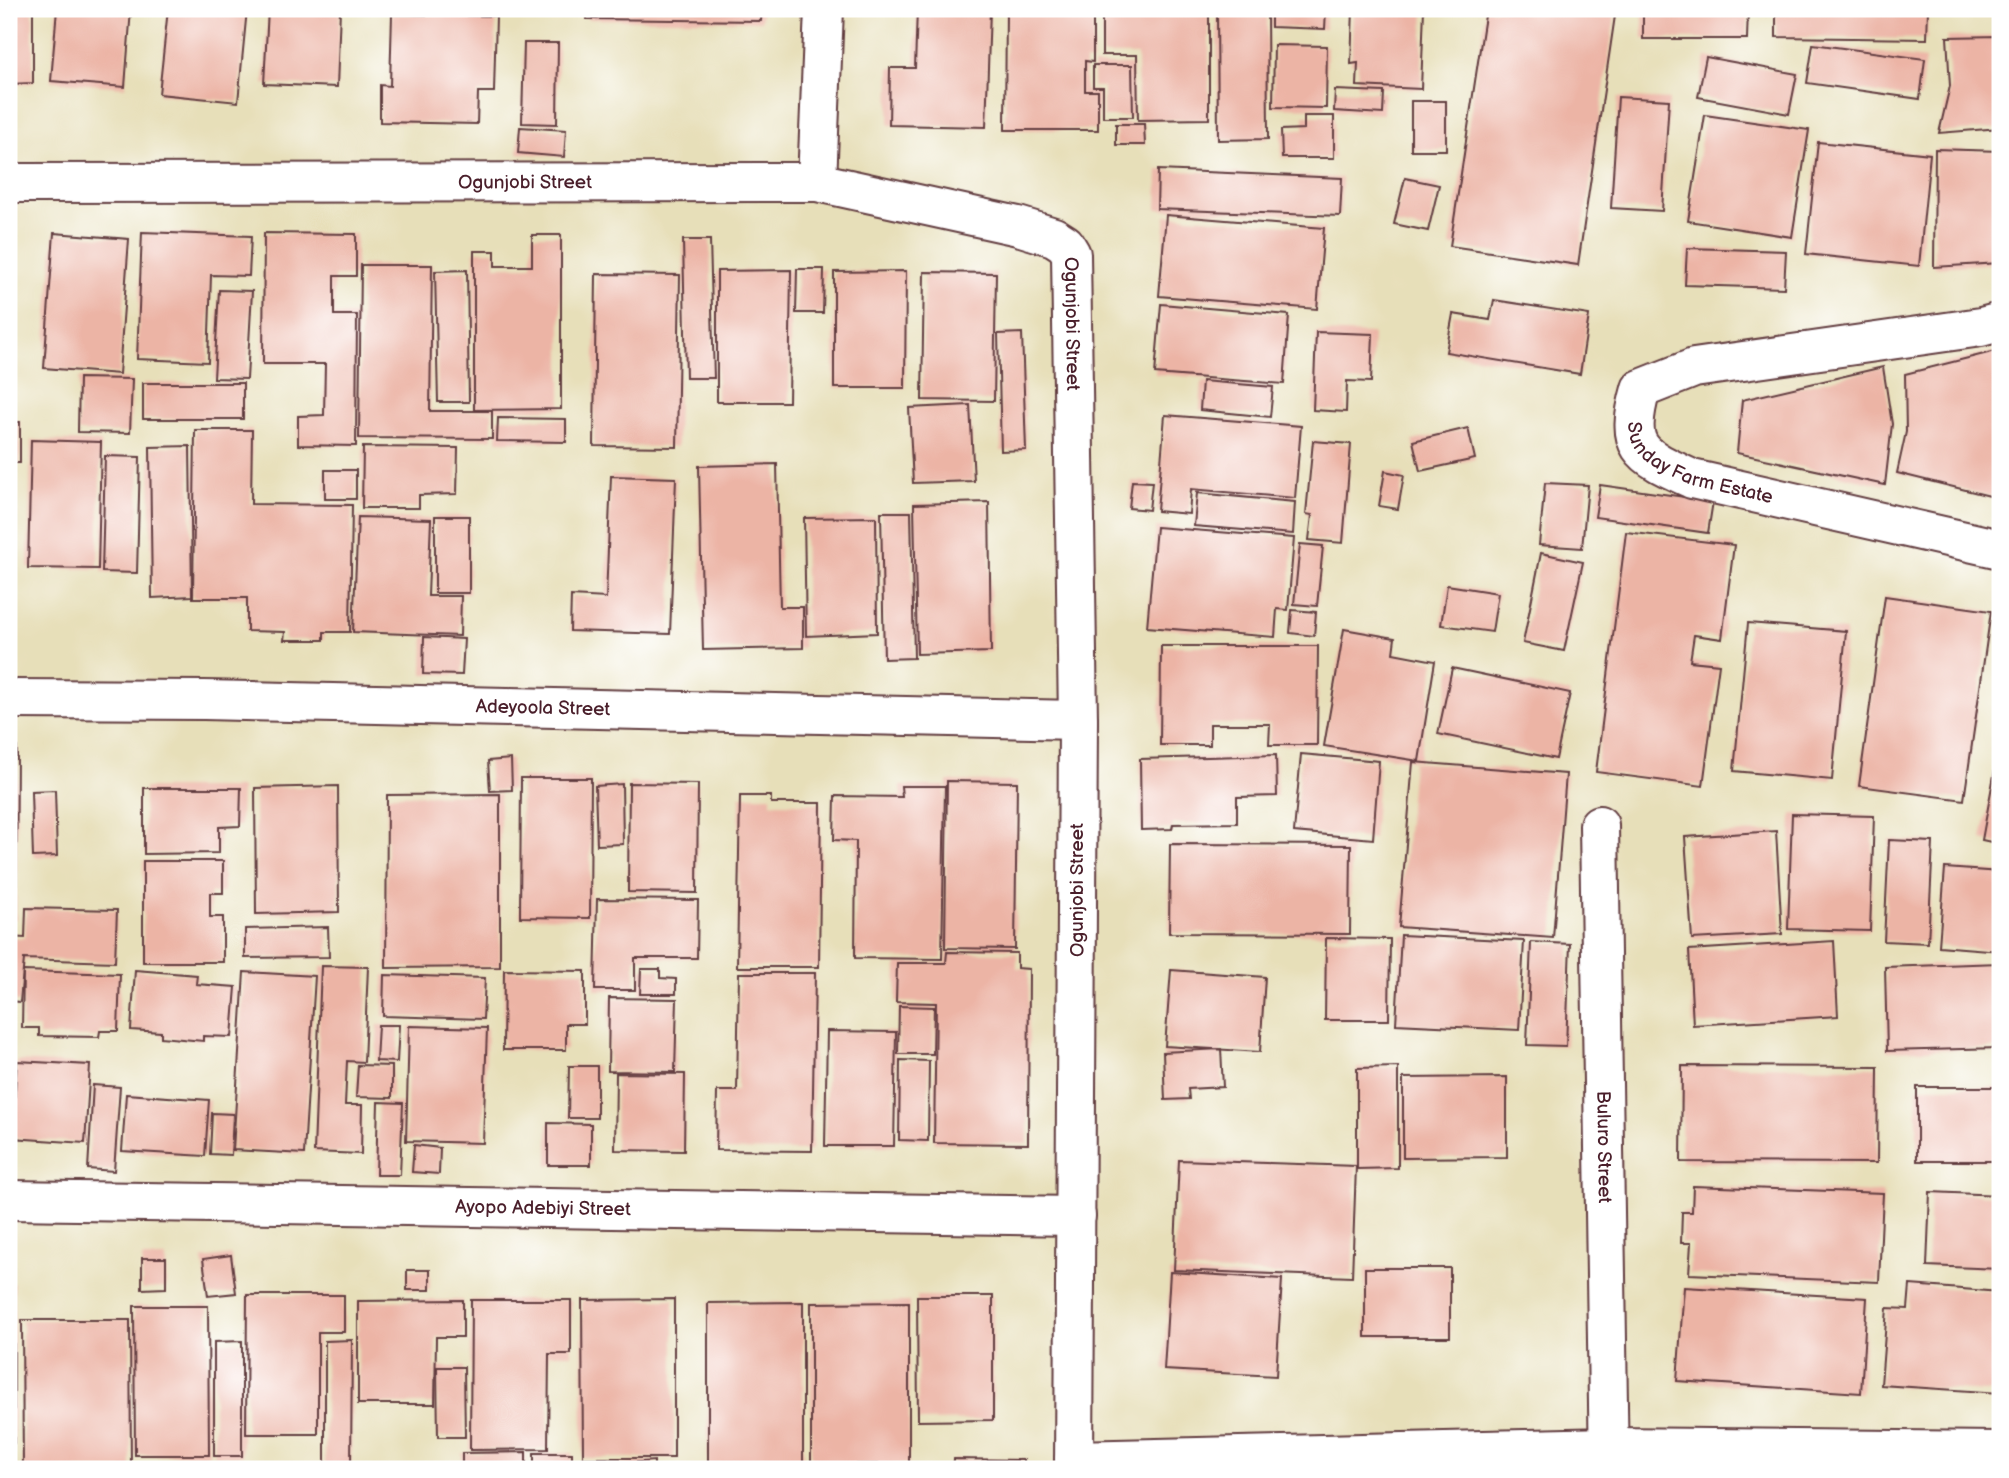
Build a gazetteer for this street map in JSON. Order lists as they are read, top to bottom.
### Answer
{
  "streets": {
    "street": [
      "Ogunjobi Street",
      "Sunday Farm Estate",
      "Adeyoola Street",
      "Buluro Street",
      "Ayopo Adebiyi Street"
    ]
  },
  "crossings": [
    ["Ogunjobi Street", "Adeyoola Street"],
    ["Ogunjobi Street", "Ayopo Adebiyi Street"]
  ]
}
